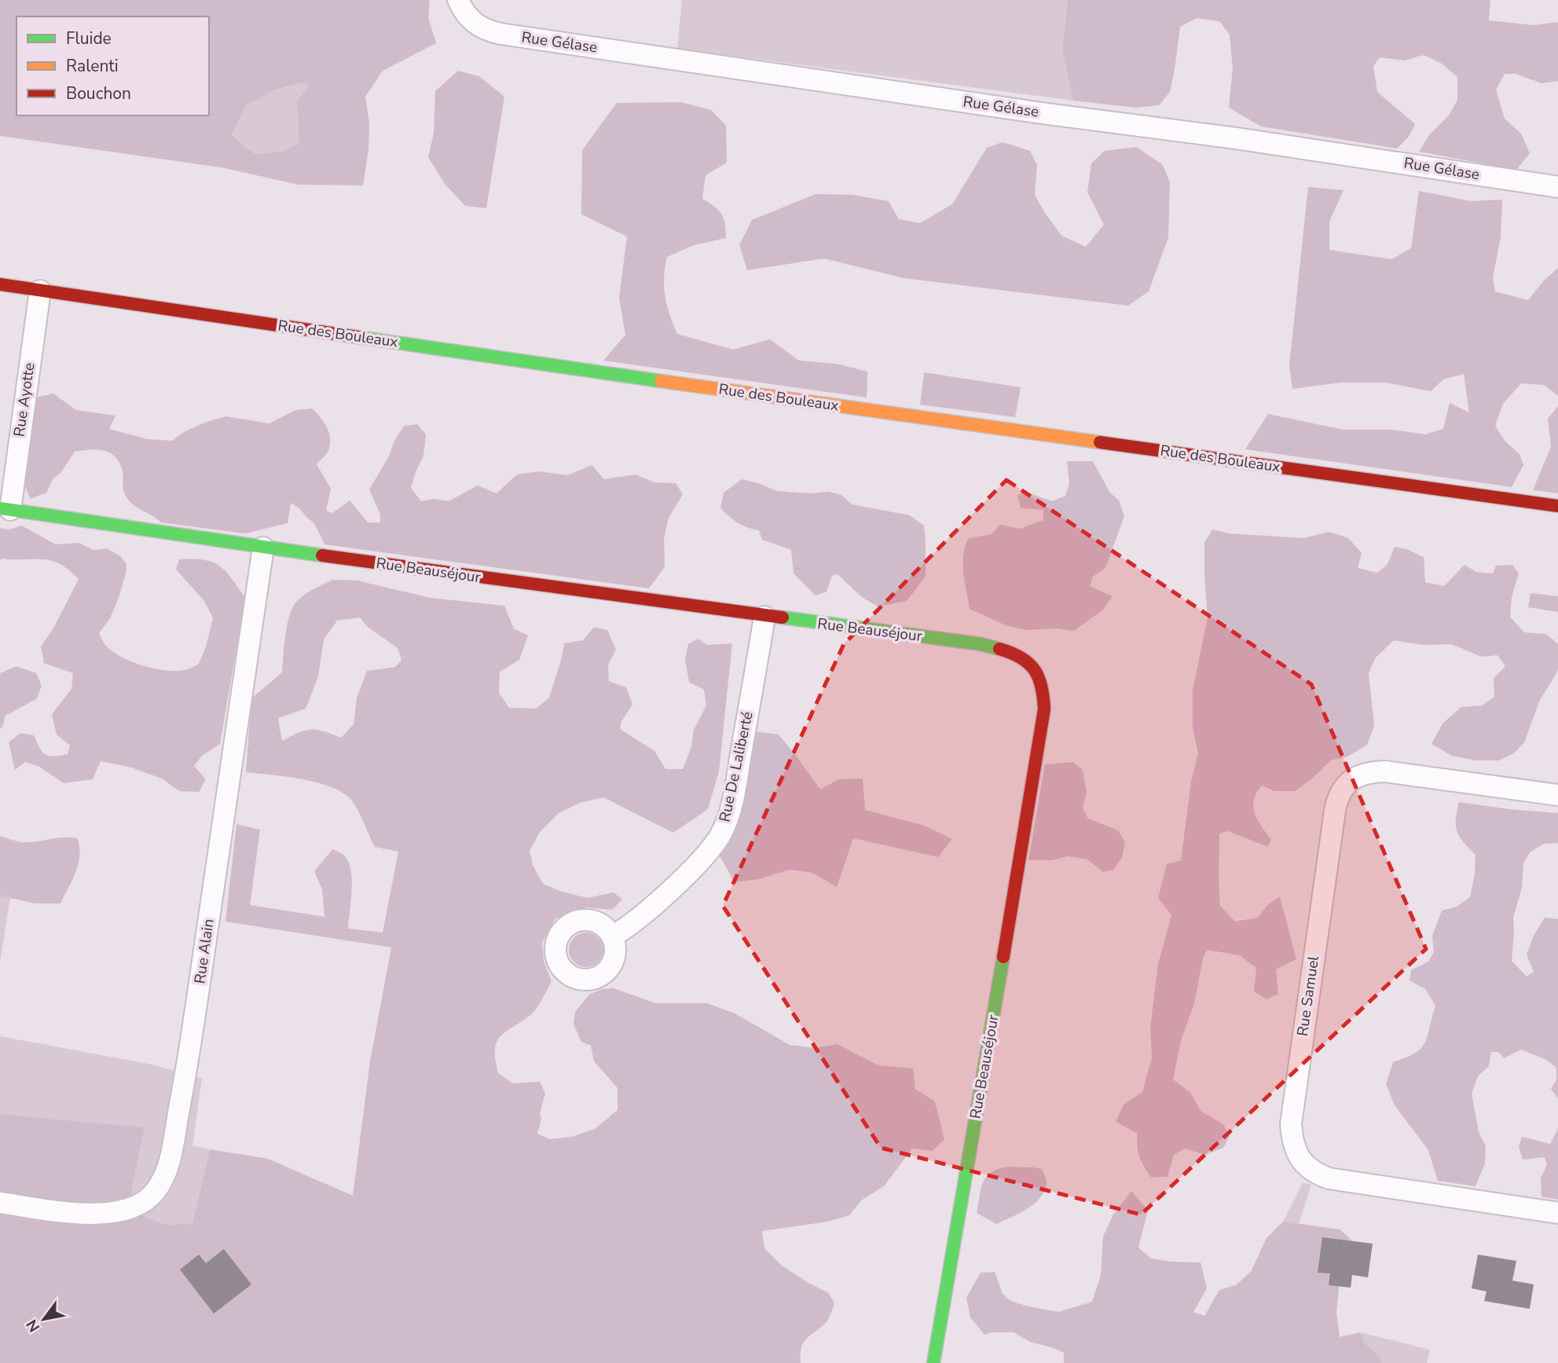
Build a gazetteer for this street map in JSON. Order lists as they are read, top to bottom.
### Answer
{
  "streets": {
    "street": [
      "Rue Gélase",
      "Rue des Bouleaux",
      "Rue Ayotte",
      "Rue Beauséjour",
      "Rue De Laliberté",
      "Rue Alain",
      "Rue Samuel"
    ]
  },
  "crossings": [
    ["Rue des Bouleaux", "Rue Ayotte"],
    ["Rue Ayotte", "Rue Beauséjour"],
    ["Rue Beauséjour", "Rue De Laliberté"],
    ["Rue Beauséjour", "Rue Alain"]
  ],
  "legend": ["Fluide", "Ralenti", "Bouchon"],
  "north": "bottom left"
}
